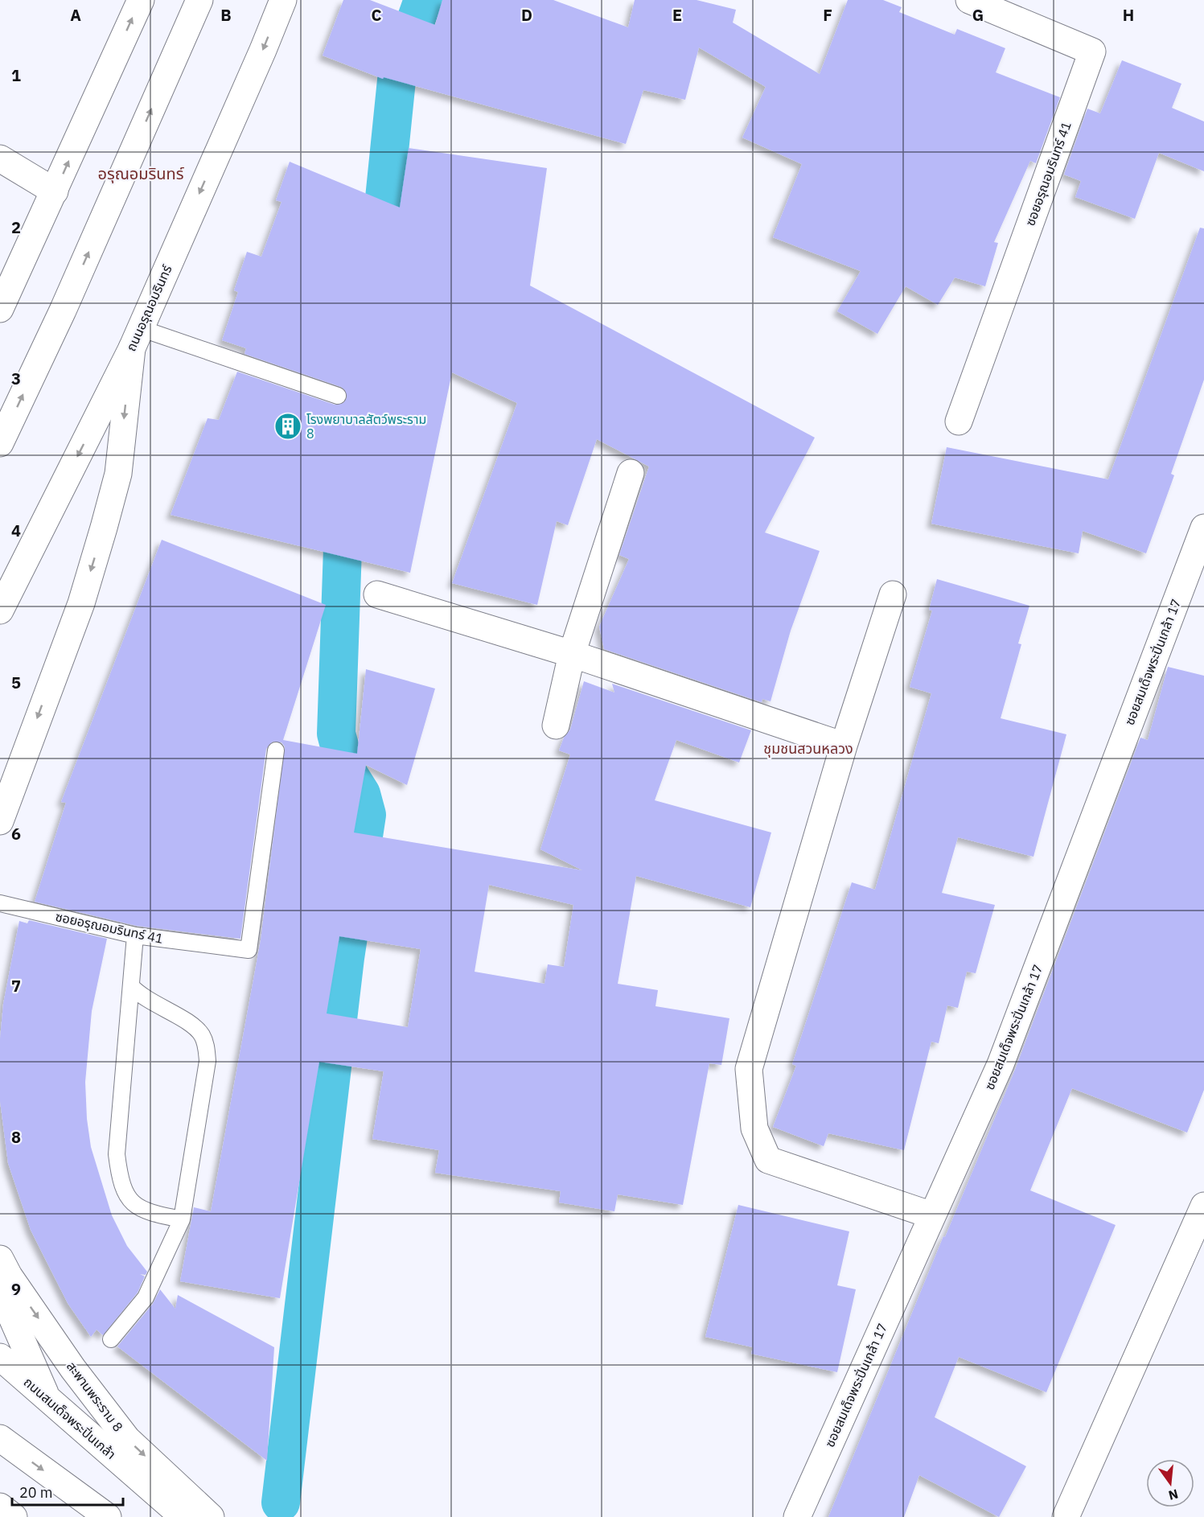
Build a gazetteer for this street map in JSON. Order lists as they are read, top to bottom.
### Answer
{
  "streets": {
    "street": [
      "ซอยอรุณอมรินทร์ 41",
      "ถนนอรุณอมรินทร์",
      "ซอยสมเด็จพระปิ่นเกล้า 17",
      "สะพานพระราม 8",
      "ถนนสมเด็จพระปิ่นเกล้า"
    ]
  },
  "districts": ["อรุณอมรินทร์", "ชุมชนสวนหลวง"],
  "places": {
    "building": ["โรงพยาบาลสัตว์พระราม 8"]
  },
  "scale_bar": "20 m",
  "north": "bottom",
  "grid": {
    "columns": [
      "A",
      "B",
      "C",
      "D",
      "E",
      "F",
      "G",
      "H"
    ],
    "rows": [
      "1",
      "2",
      "3",
      "4",
      "5",
      "6",
      "7",
      "8",
      "9"
    ]
  }
}
